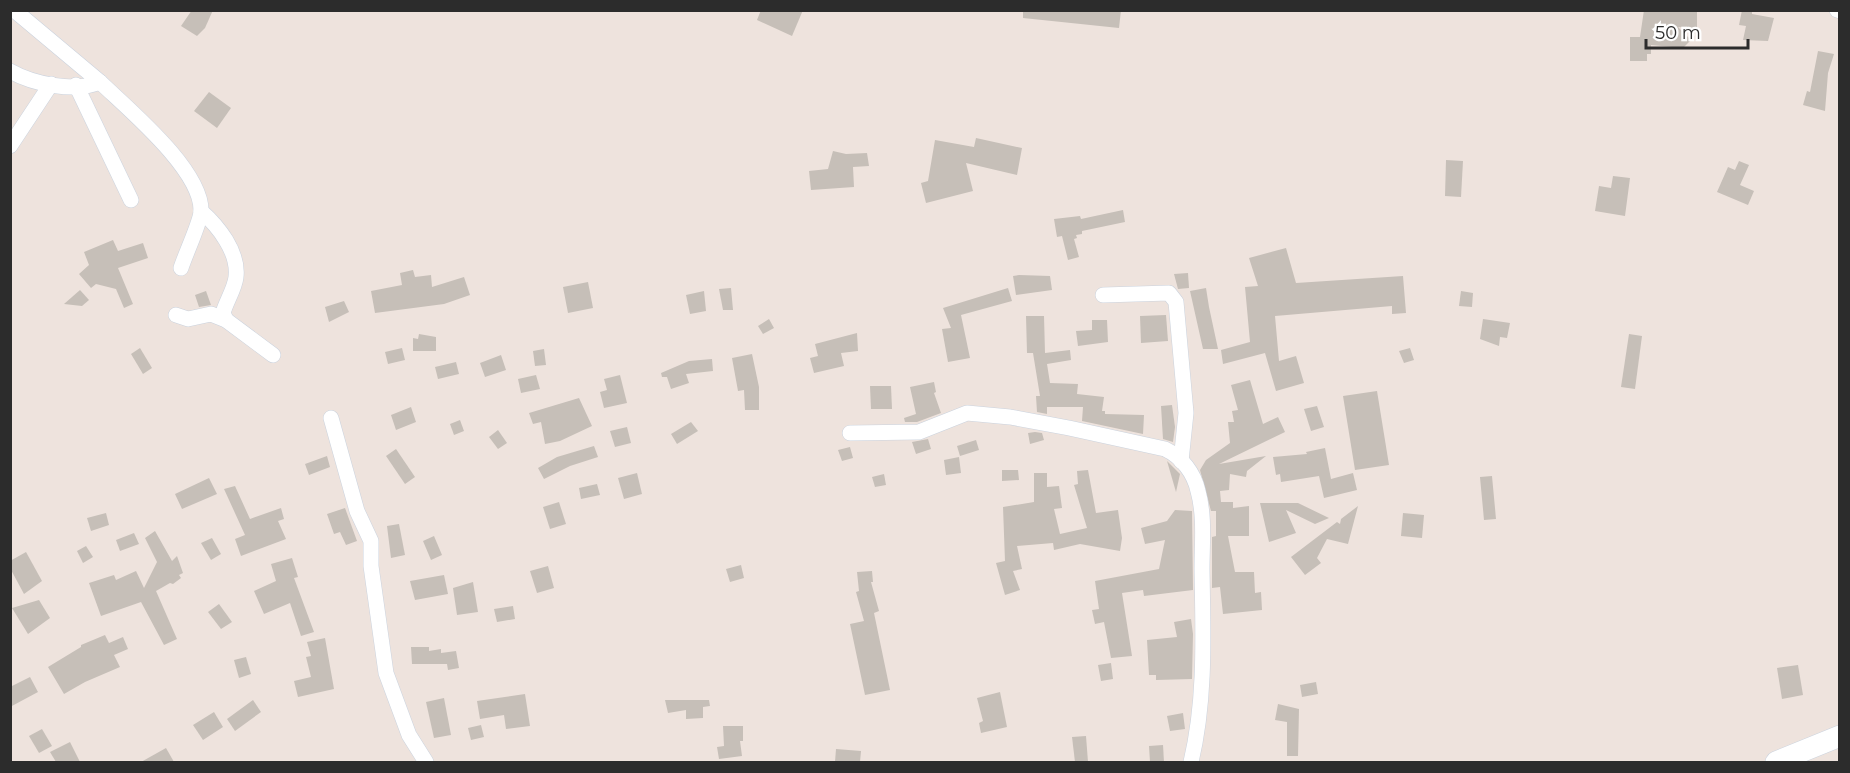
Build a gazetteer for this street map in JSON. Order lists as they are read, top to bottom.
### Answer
{
  "scale_bar": "50 m"
}
